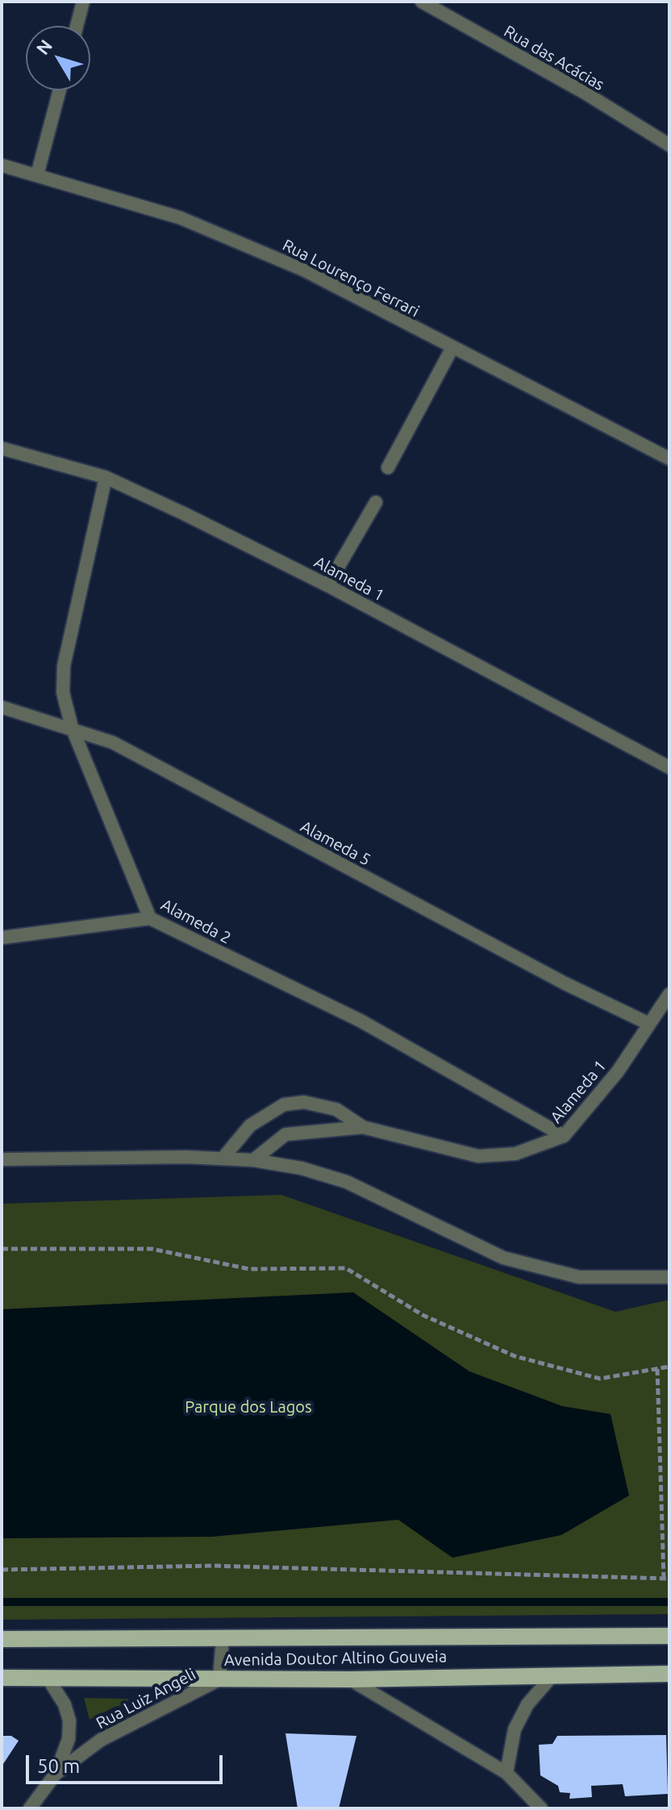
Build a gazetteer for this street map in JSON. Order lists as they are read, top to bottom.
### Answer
{
  "streets": {
    "main road": ["Avenida Doutor Altino Gouveia"],
    "street": [
      "Rua das Acácias",
      "Rua Lourenço Ferrari",
      "Alameda 1",
      "Alameda 5",
      "Alameda 2",
      "Rua Luiz Angeli"
    ]
  },
  "crossings": [
    ["Alameda 1", "Alameda 5"],
    ["Alameda 1", "Alameda 2"],
    ["Alameda 5", "Alameda 2"],
    ["Avenida Doutor Altino Gouveia", "Rua Luiz Angeli"]
  ],
  "parks": ["Parque dos Lagos"],
  "scale_bar": "50 m",
  "north": "top left"
}
